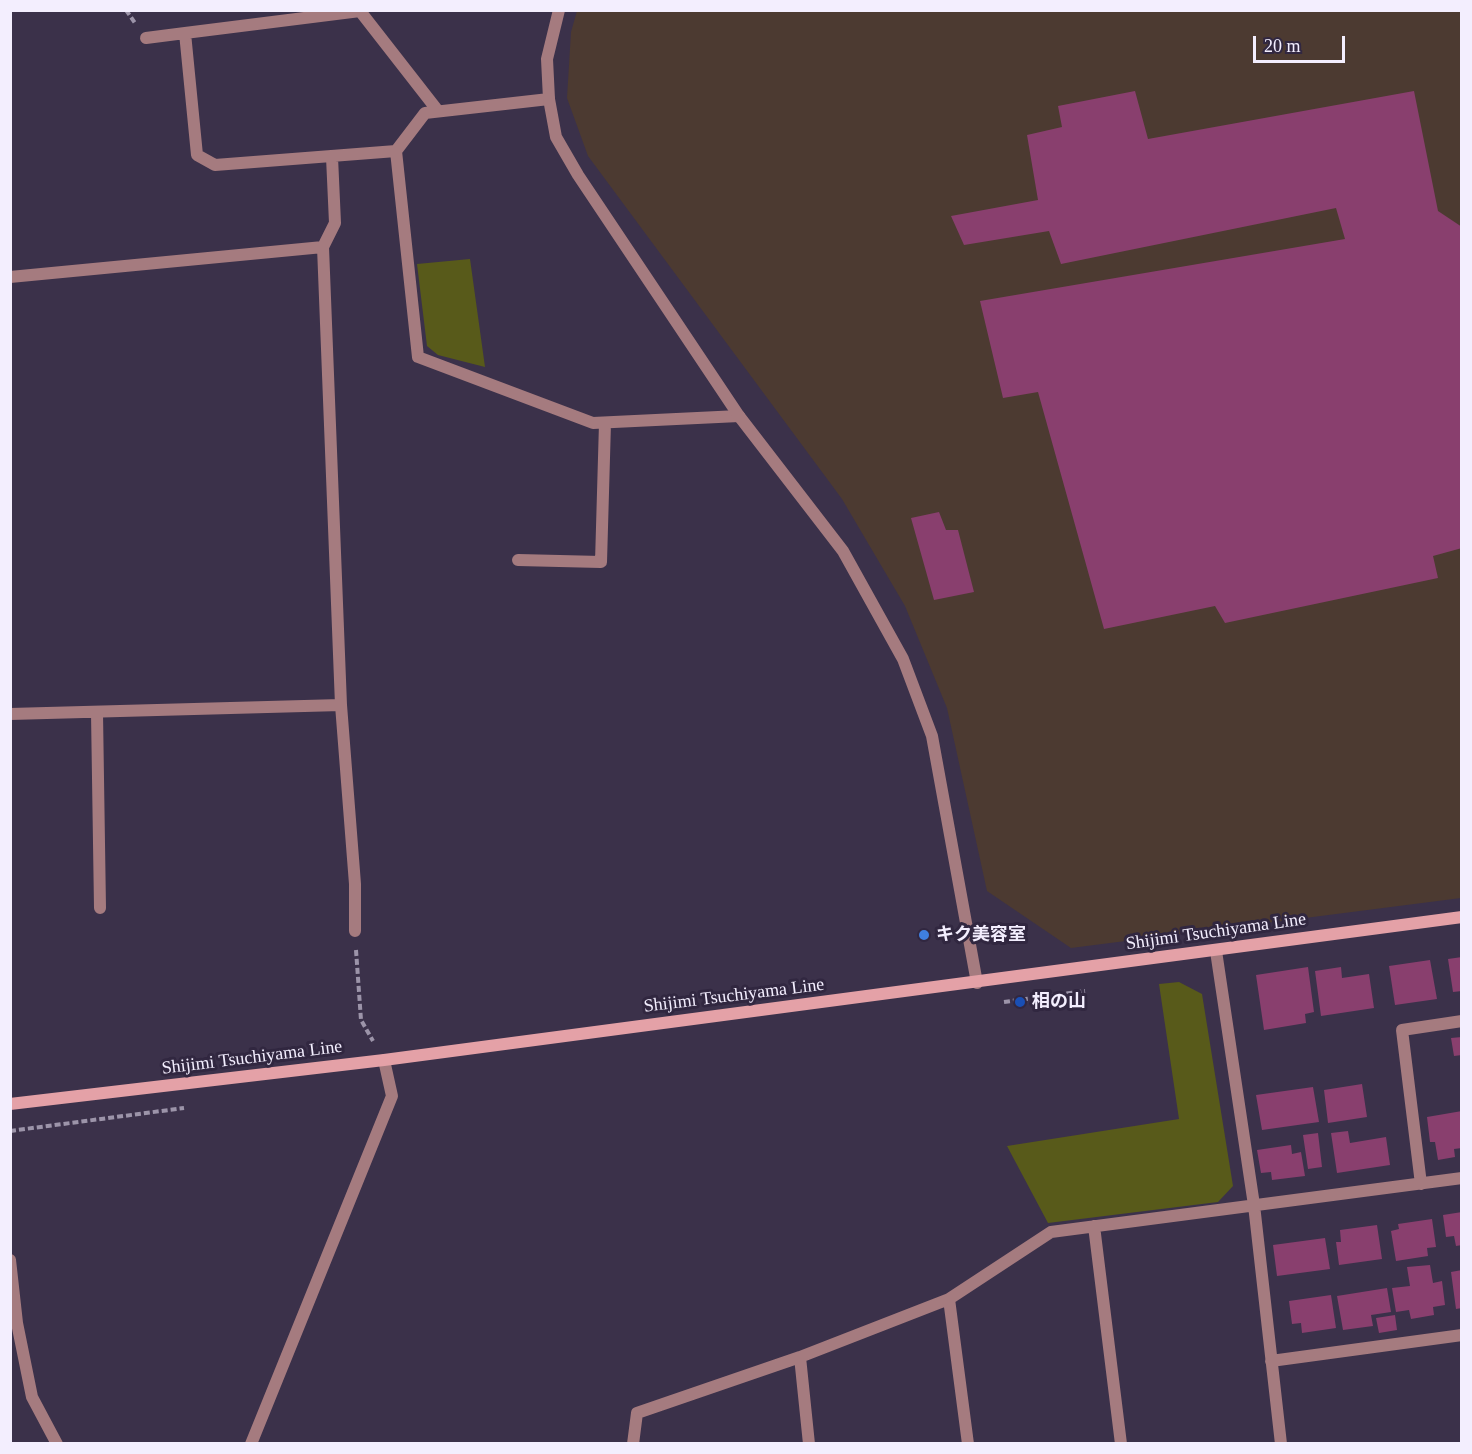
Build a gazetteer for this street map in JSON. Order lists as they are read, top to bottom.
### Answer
{
  "streets": {
    "main road": ["Shijimi Tsuchiyama Line"]
  },
  "places": ["キク美容室", "相の山"],
  "scale_bar": "20 m"
}
